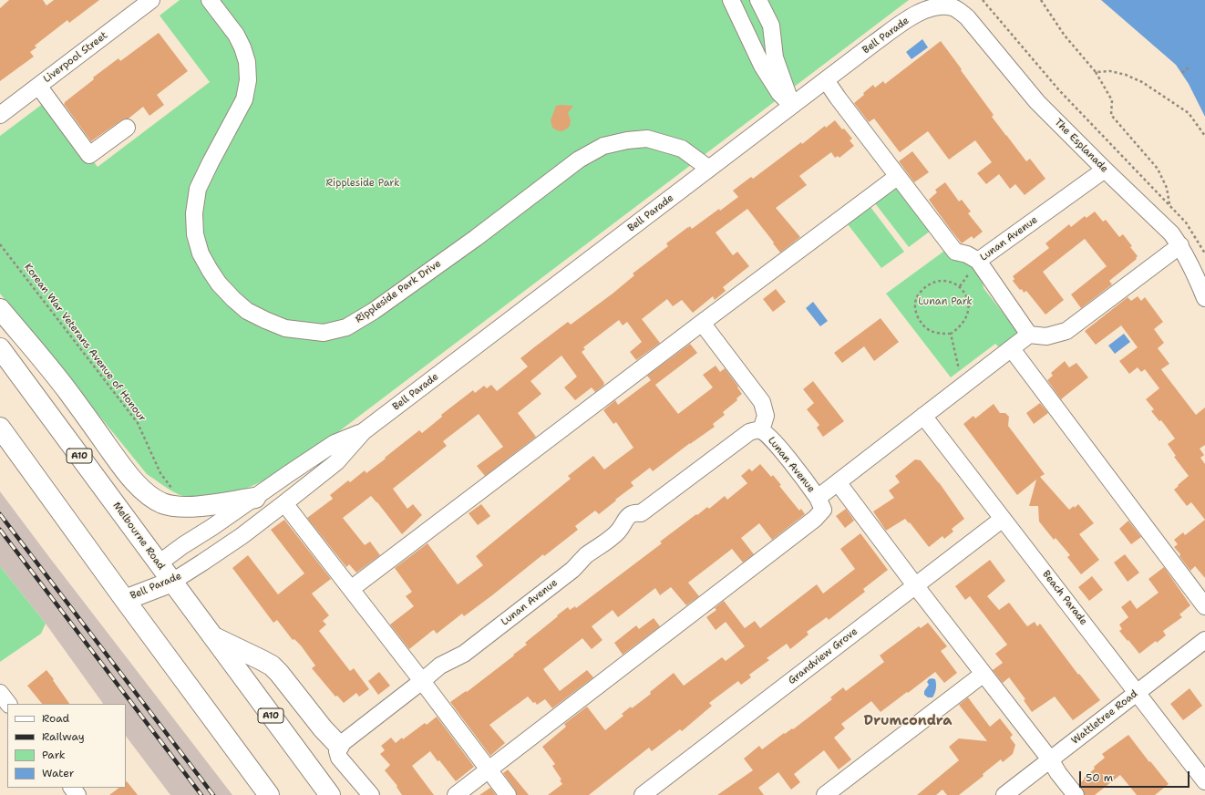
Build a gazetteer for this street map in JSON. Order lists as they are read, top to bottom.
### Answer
{
  "streets": {
    "highway": ["Bell Parade", "A10", "Melbourne Road"],
    "street": [
      "Liverpool Street",
      "The Esplanade",
      "Lunan Avenue",
      "Rippleside Park Drive",
      "Beach Parade",
      "Grandview Grove",
      "Wattletree Road"
    ],
    "path": ["Korean War Veterans Avenue of Honour"]
  },
  "crossings": [
    ["Bell Parade", "The Esplanade"],
    ["Bell Parade", "Rippleside Park Drive"],
    ["Bell Parade", "Melbourne Road"],
    ["The Esplanade", "Lunan Avenue"],
    ["Lunan Avenue", "Beach Parade"],
    ["Beach Parade", "Grandview Grove"],
    ["Beach Parade", "Wattletree Road"]
  ],
  "districts": ["Drumcondra"],
  "parks": ["Rippleside Park", "Lunan Park"],
  "legend": [
    "Road",
    "Railway",
    "Park",
    "Water"
  ],
  "scale_bar": "50 m"
}
